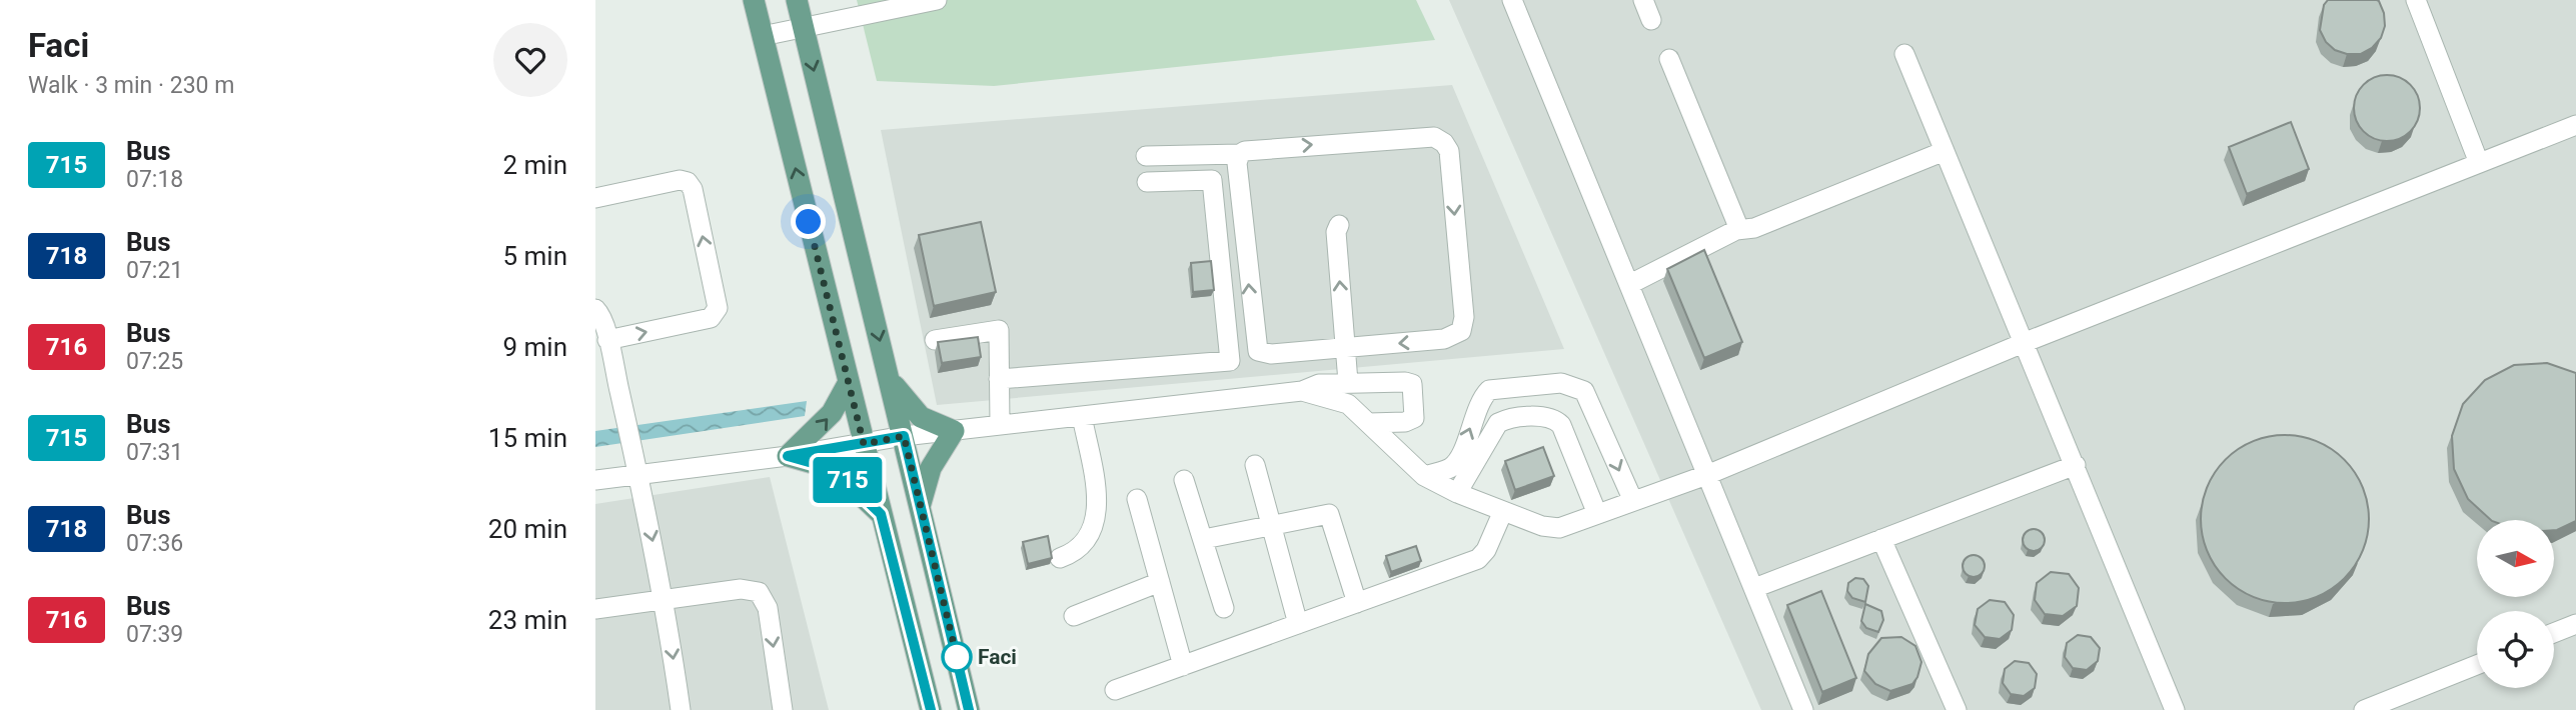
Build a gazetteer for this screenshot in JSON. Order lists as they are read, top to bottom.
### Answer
{
  "places": ["Faci"],
  "lines": ["bus line 715"],
  "north": "right",
  "page": {
    "heading": ["Faci", "Walk · 3 min · 230 m"],
    "on_map": "715",
    "list": [
      {
        "mark": "715",
        "name": "Bus",
        "note": "07:18",
        "value": "2 min"
      },
      {
        "mark": "718",
        "name": "Bus",
        "note": "07:21",
        "value": "5 min"
      },
      {
        "mark": "716",
        "name": "Bus",
        "note": "07:25",
        "value": "9 min"
      },
      {
        "mark": "715",
        "name": "Bus",
        "note": "07:31",
        "value": "15 min"
      },
      {
        "mark": "718",
        "name": "Bus",
        "note": "07:36",
        "value": "20 min"
      },
      {
        "mark": "716",
        "name": "Bus",
        "note": "07:39",
        "value": "23 min"
      }
    ]
  }
}
